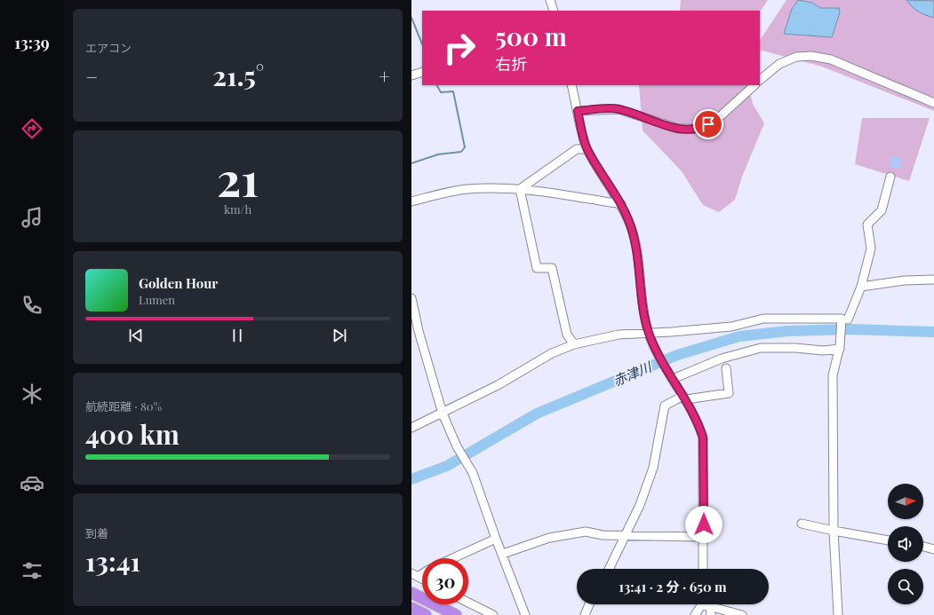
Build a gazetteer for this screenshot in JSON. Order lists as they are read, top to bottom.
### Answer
{
  "water": ["赤津川"],
  "north": "right",
  "page": {
    "tabs": "13:39",
    "tile": [
      "エアコン",
      ["21", "km/h"],
      ["航続距離 · 80%", "400 km"],
      ["到着", "13:41"]
    ],
    "turn": ["500 m", "右折"],
    "heat": ["−", "21.5°", "+"],
    "song": ["Golden Hour", "Lumen"],
    "limit": "30",
    "trip": "13:41 · 2 分 · 650 m"
  }
}
